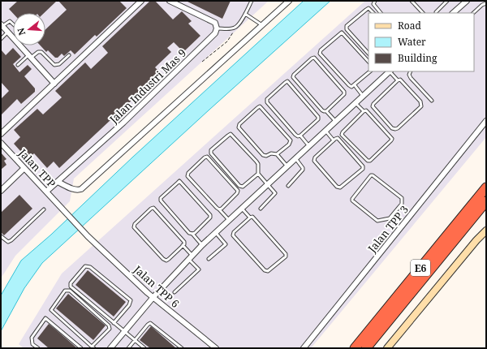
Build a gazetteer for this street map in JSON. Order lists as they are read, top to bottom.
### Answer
{
  "streets": {
    "highway": ["E6"],
    "street": [
      "Jalan Industri Mas 9",
      "Jalan TPP",
      "Jalan TPP 3",
      "Jalan TPP 6"
    ]
  },
  "crossings": [
    ["Jalan Industri Mas 9", "Jalan TPP"],
    ["Jalan TPP", "Jalan TPP 6"]
  ],
  "legend": ["Road", "Water", "Building"],
  "north": "left"
}
